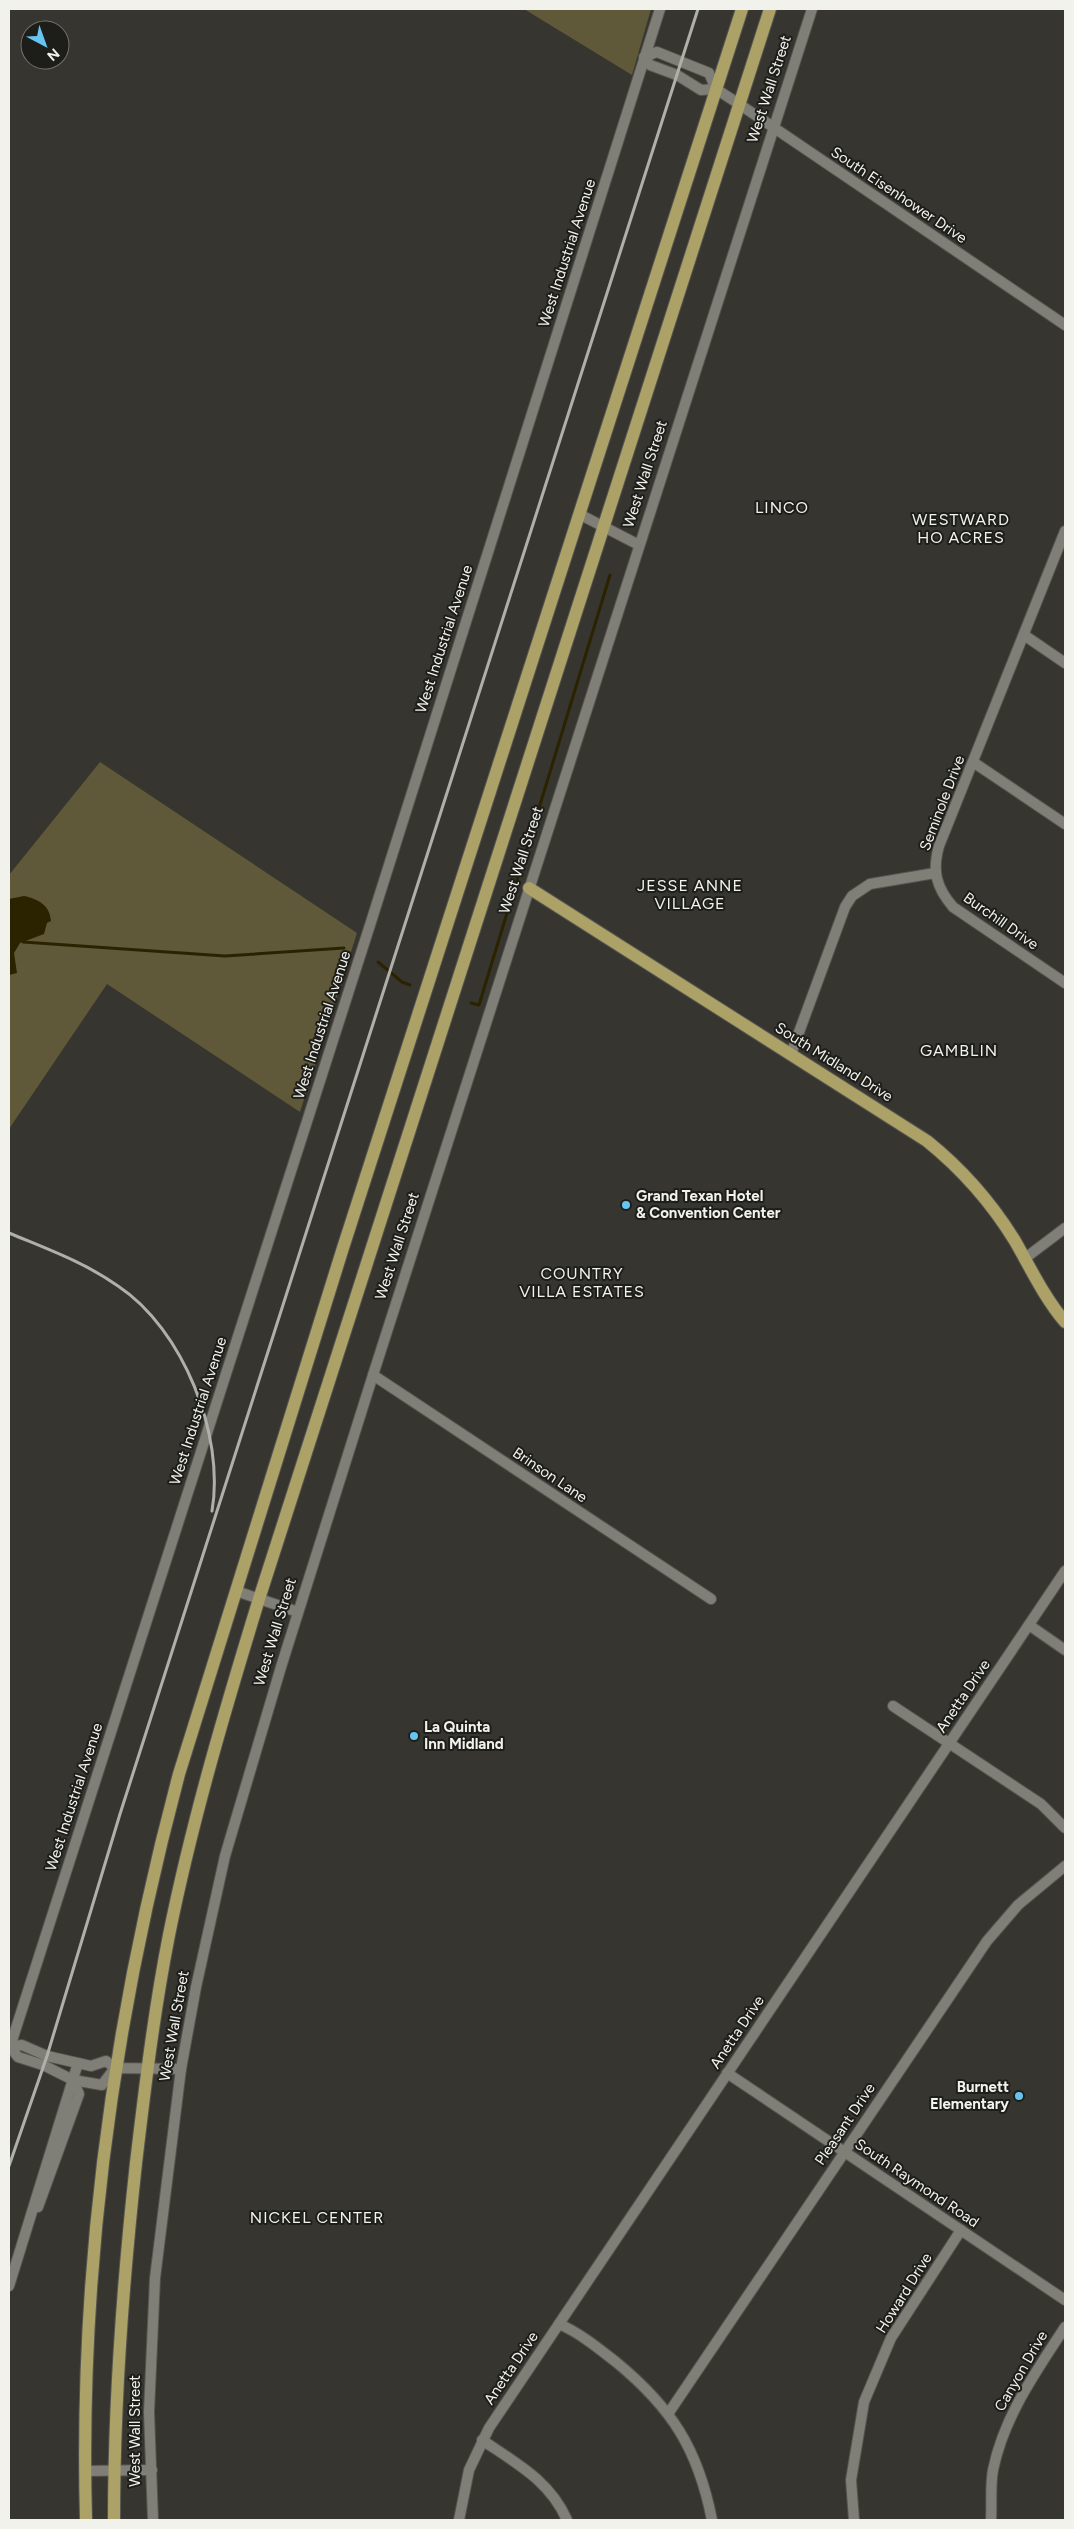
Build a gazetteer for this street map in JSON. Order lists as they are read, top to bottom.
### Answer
{
  "streets": {
    "main road": ["West Wall Street", "South Midland Drive"],
    "street": [
      "South Eisenhower Drive",
      "West Industrial Avenue",
      "Seminole Drive",
      "Burchill Drive",
      "Brinson Lane",
      "Anetta Drive",
      "Pleasant Drive",
      "South Raymond Road",
      "Howard Drive",
      "Canyon Drive"
    ]
  },
  "crossings": [
    ["West Wall Street", "South Eisenhower Drive"],
    ["West Wall Street", "South Midland Drive"],
    ["West Wall Street", "Brinson Lane"],
    ["South Eisenhower Drive", "West Industrial Avenue"],
    ["Seminole Drive", "Burchill Drive"],
    ["Seminole Drive", "South Midland Drive"],
    ["Anetta Drive", "South Raymond Road"],
    ["Pleasant Drive", "South Raymond Road"],
    ["South Raymond Road", "Howard Drive"]
  ],
  "districts": [
    "LINCO",
    "WESTWARD HO ACRES",
    "JESSE ANNE VILLAGE",
    "GAMBLIN",
    "COUNTRY VILLA ESTATES",
    "NICKEL CENTER"
  ],
  "places": ["Grand Texan Hotel & Convention Center", "La Quinta Inn Midland", "Burnett Elementary"],
  "north": "bottom right"
}
